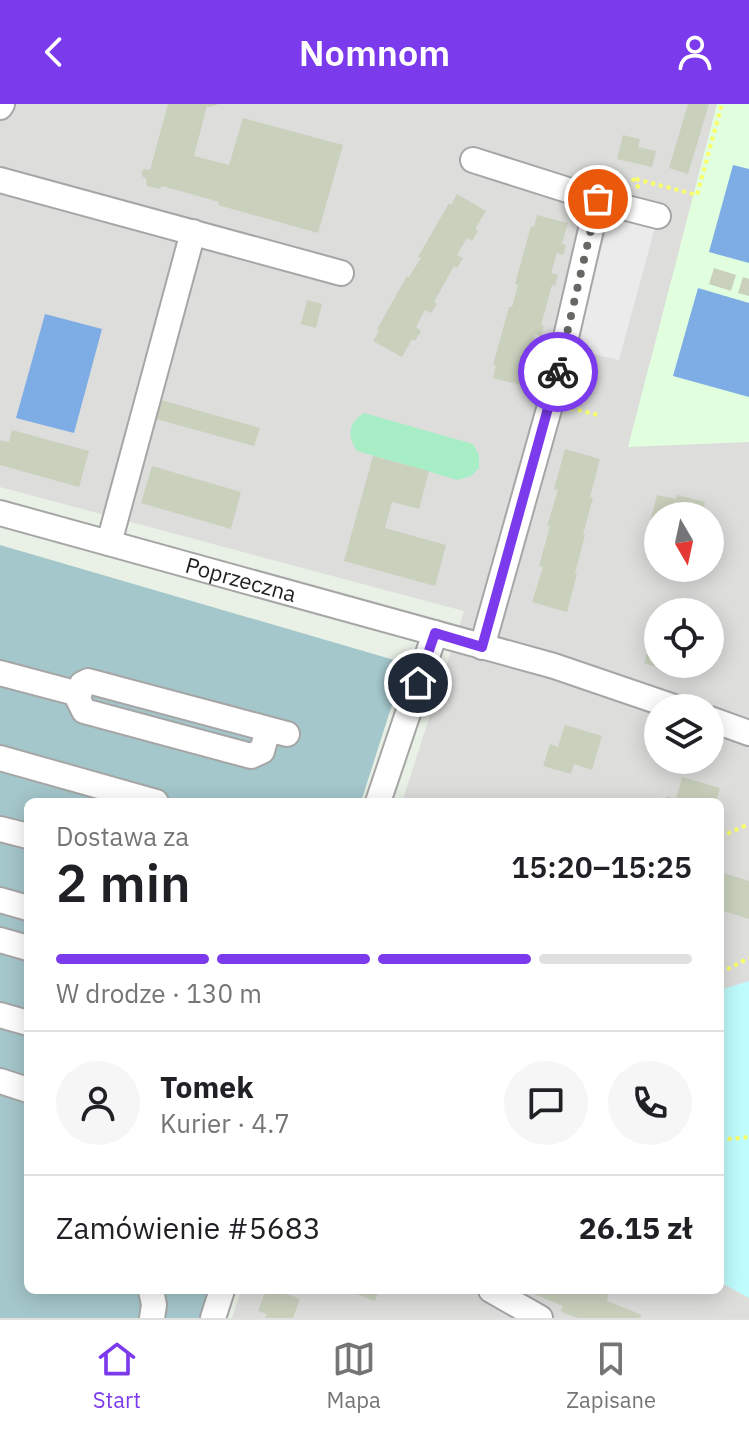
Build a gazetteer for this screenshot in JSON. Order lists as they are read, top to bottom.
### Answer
{
  "streets": {
    "street": ["Poprzeczna"]
  },
  "north": "bottom",
  "page": {
    "header": "Nomnom",
    "heading": ["2 min", "Dostawa za", "15:20–15:25"],
    "panel": [
      "Tomek",
      "Kurier · 4.7",
      "Zamówienie #5683",
      "26.15 zł"
    ],
    "bar": "W drodze · 130 m",
    "tabs": ["Start", "Mapa", "Zapisane"]
  }
}
